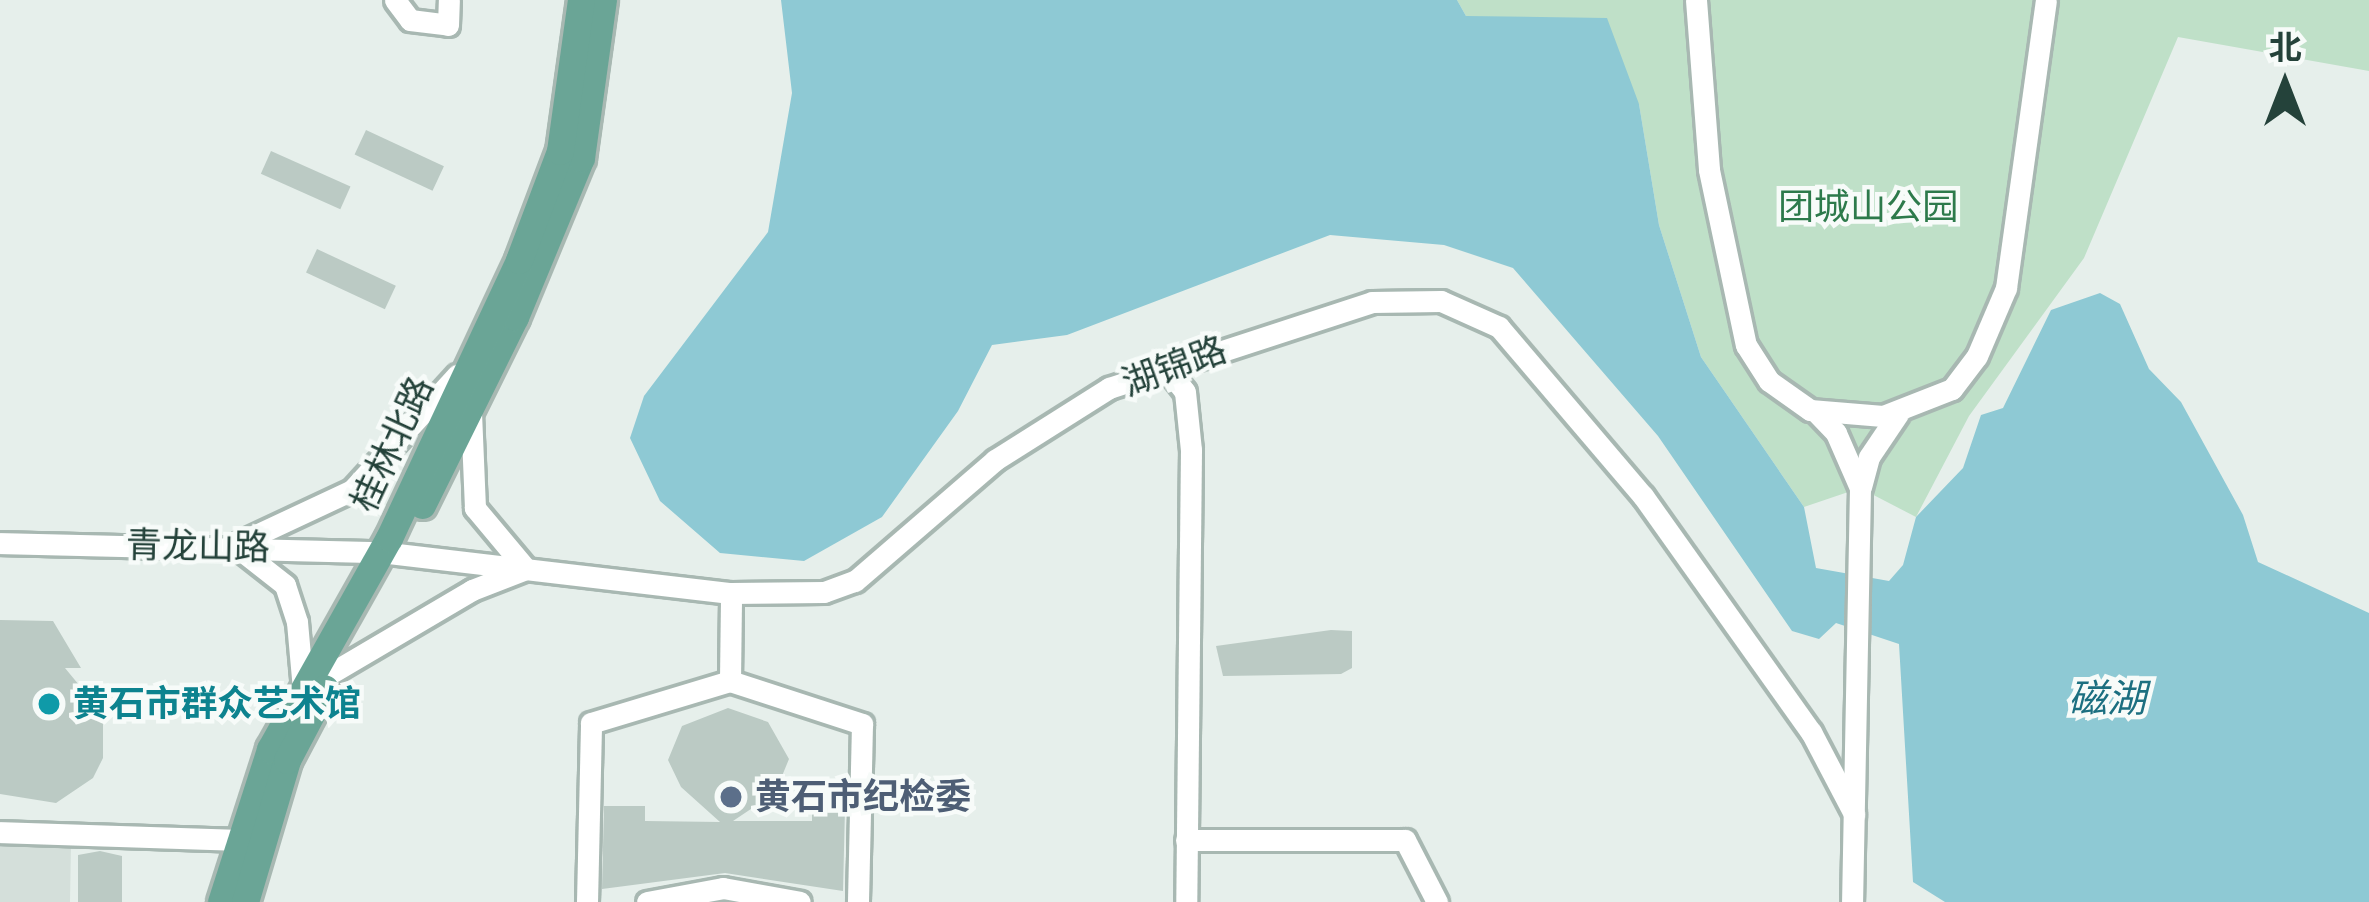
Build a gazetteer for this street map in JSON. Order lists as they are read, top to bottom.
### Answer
{
  "streets": {
    "main road": ["桂林北路"],
    "street": ["湖锦路", "青龙山路"]
  },
  "crossings": [
    ["湖锦路", "桂林北路"],
    ["湖锦路", "青龙山路"],
    ["桂林北路", "青龙山路"]
  ],
  "water": ["磁湖"],
  "parks": ["团城山公园"],
  "places": ["黄石市群众艺术馆", "黄石市纪检委"],
  "north": "top"
}
